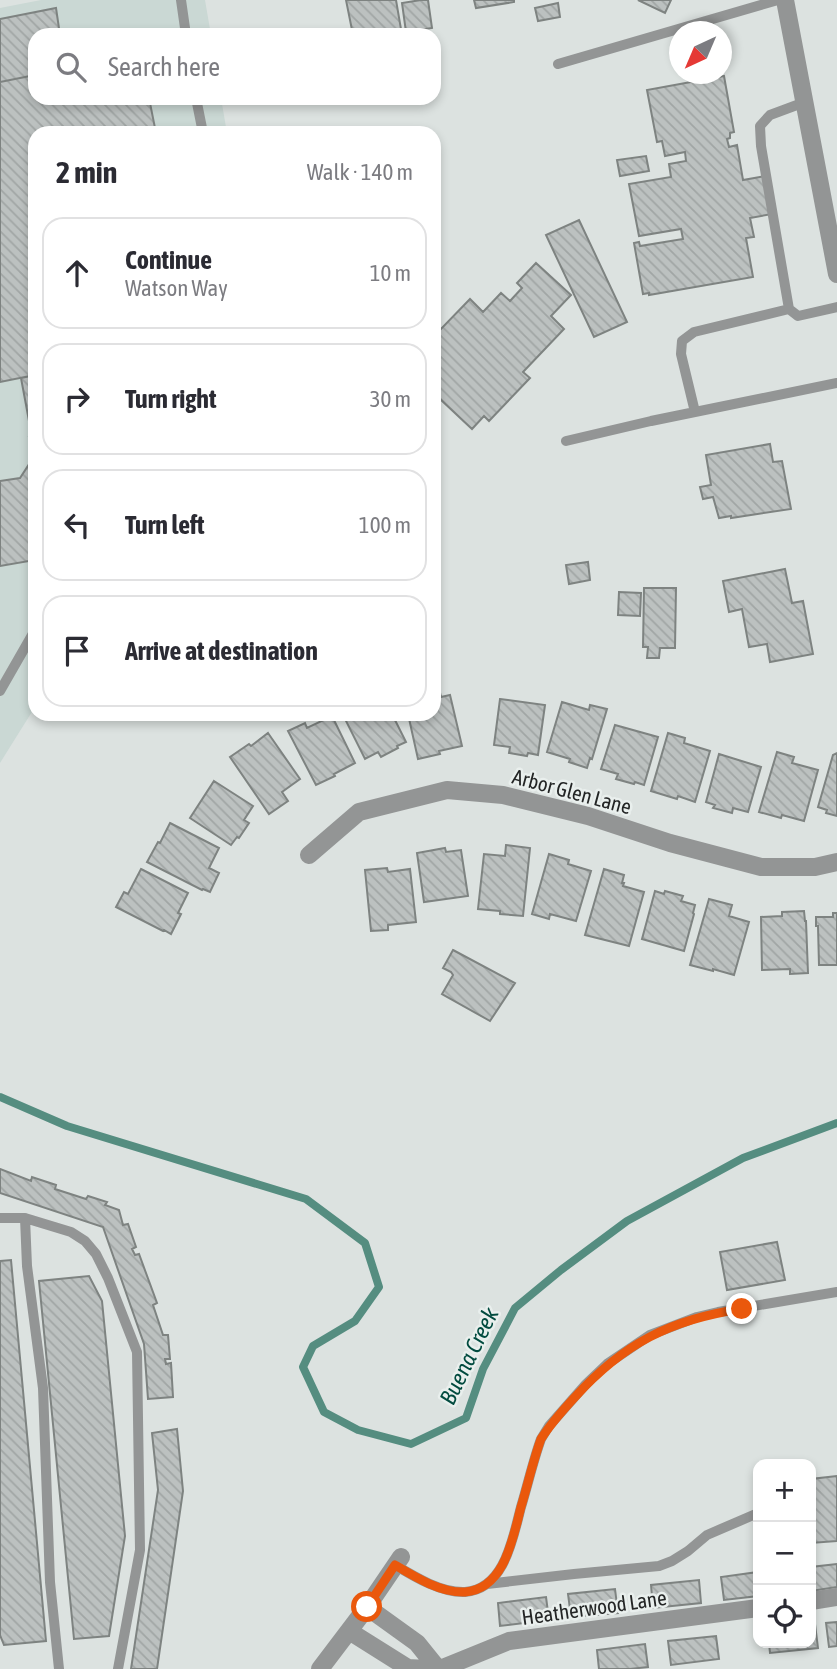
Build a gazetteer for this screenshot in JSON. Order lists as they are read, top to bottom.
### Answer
{
  "streets": {
    "street": ["Arbor Glen Lane", "Heatherwood Lane"]
  },
  "water": ["Buena Creek"],
  "north": "bottom left",
  "page": {
    "search": "Search here",
    "heading": ["2 min", "Walk · 140 m"],
    "list": [
      ["Continue", "Watson Way", "10 m"],
      ["Turn right", "30 m"],
      ["Turn left", "100 m"],
      "Arrive at destination"
    ],
    "map_buttons": ["+", "−"]
  }
}
